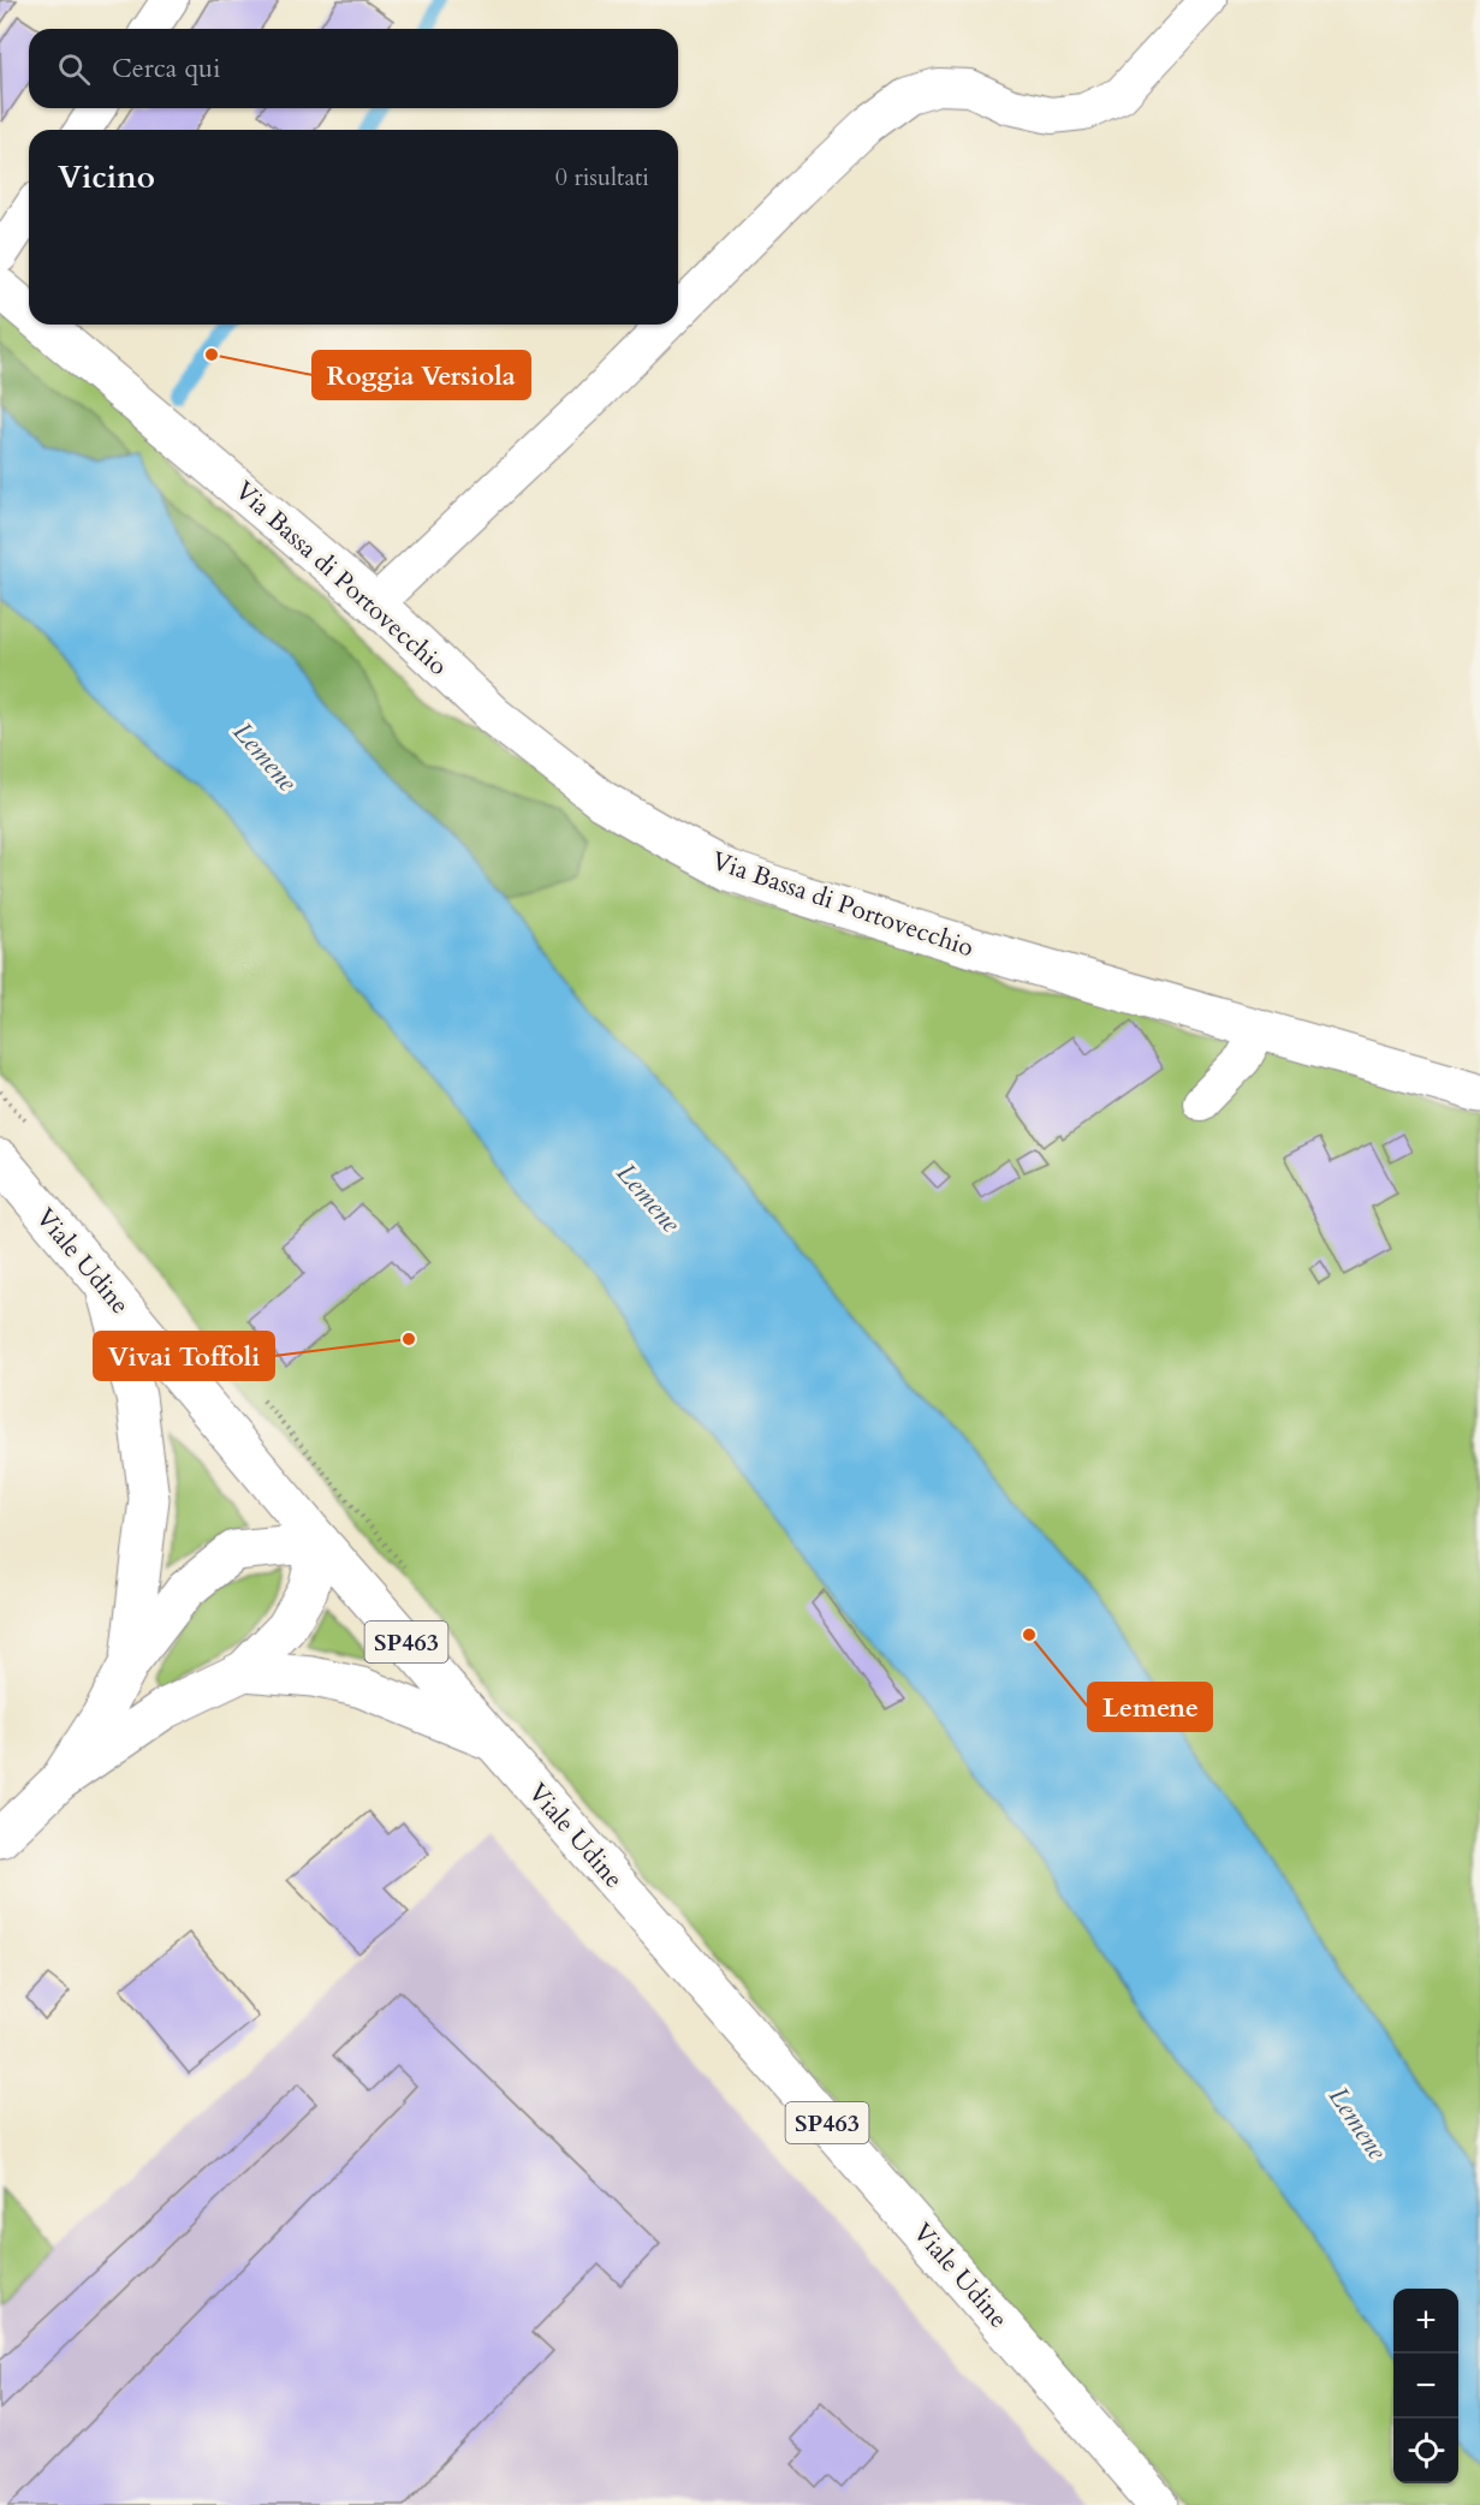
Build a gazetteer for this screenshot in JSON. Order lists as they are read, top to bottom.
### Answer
{
  "streets": {
    "main road": ["Via Bassa di Portovecchio", "Viale Udine", "SP463"]
  },
  "water": ["Lemene"],
  "places": ["Roggia Versiola", "Vivai Toffoli", "Lemene"],
  "page": {
    "search": "Cerca qui",
    "heading": ["Vicino", "0 risultati"],
    "map_buttons": ["+", "−"]
  }
}
